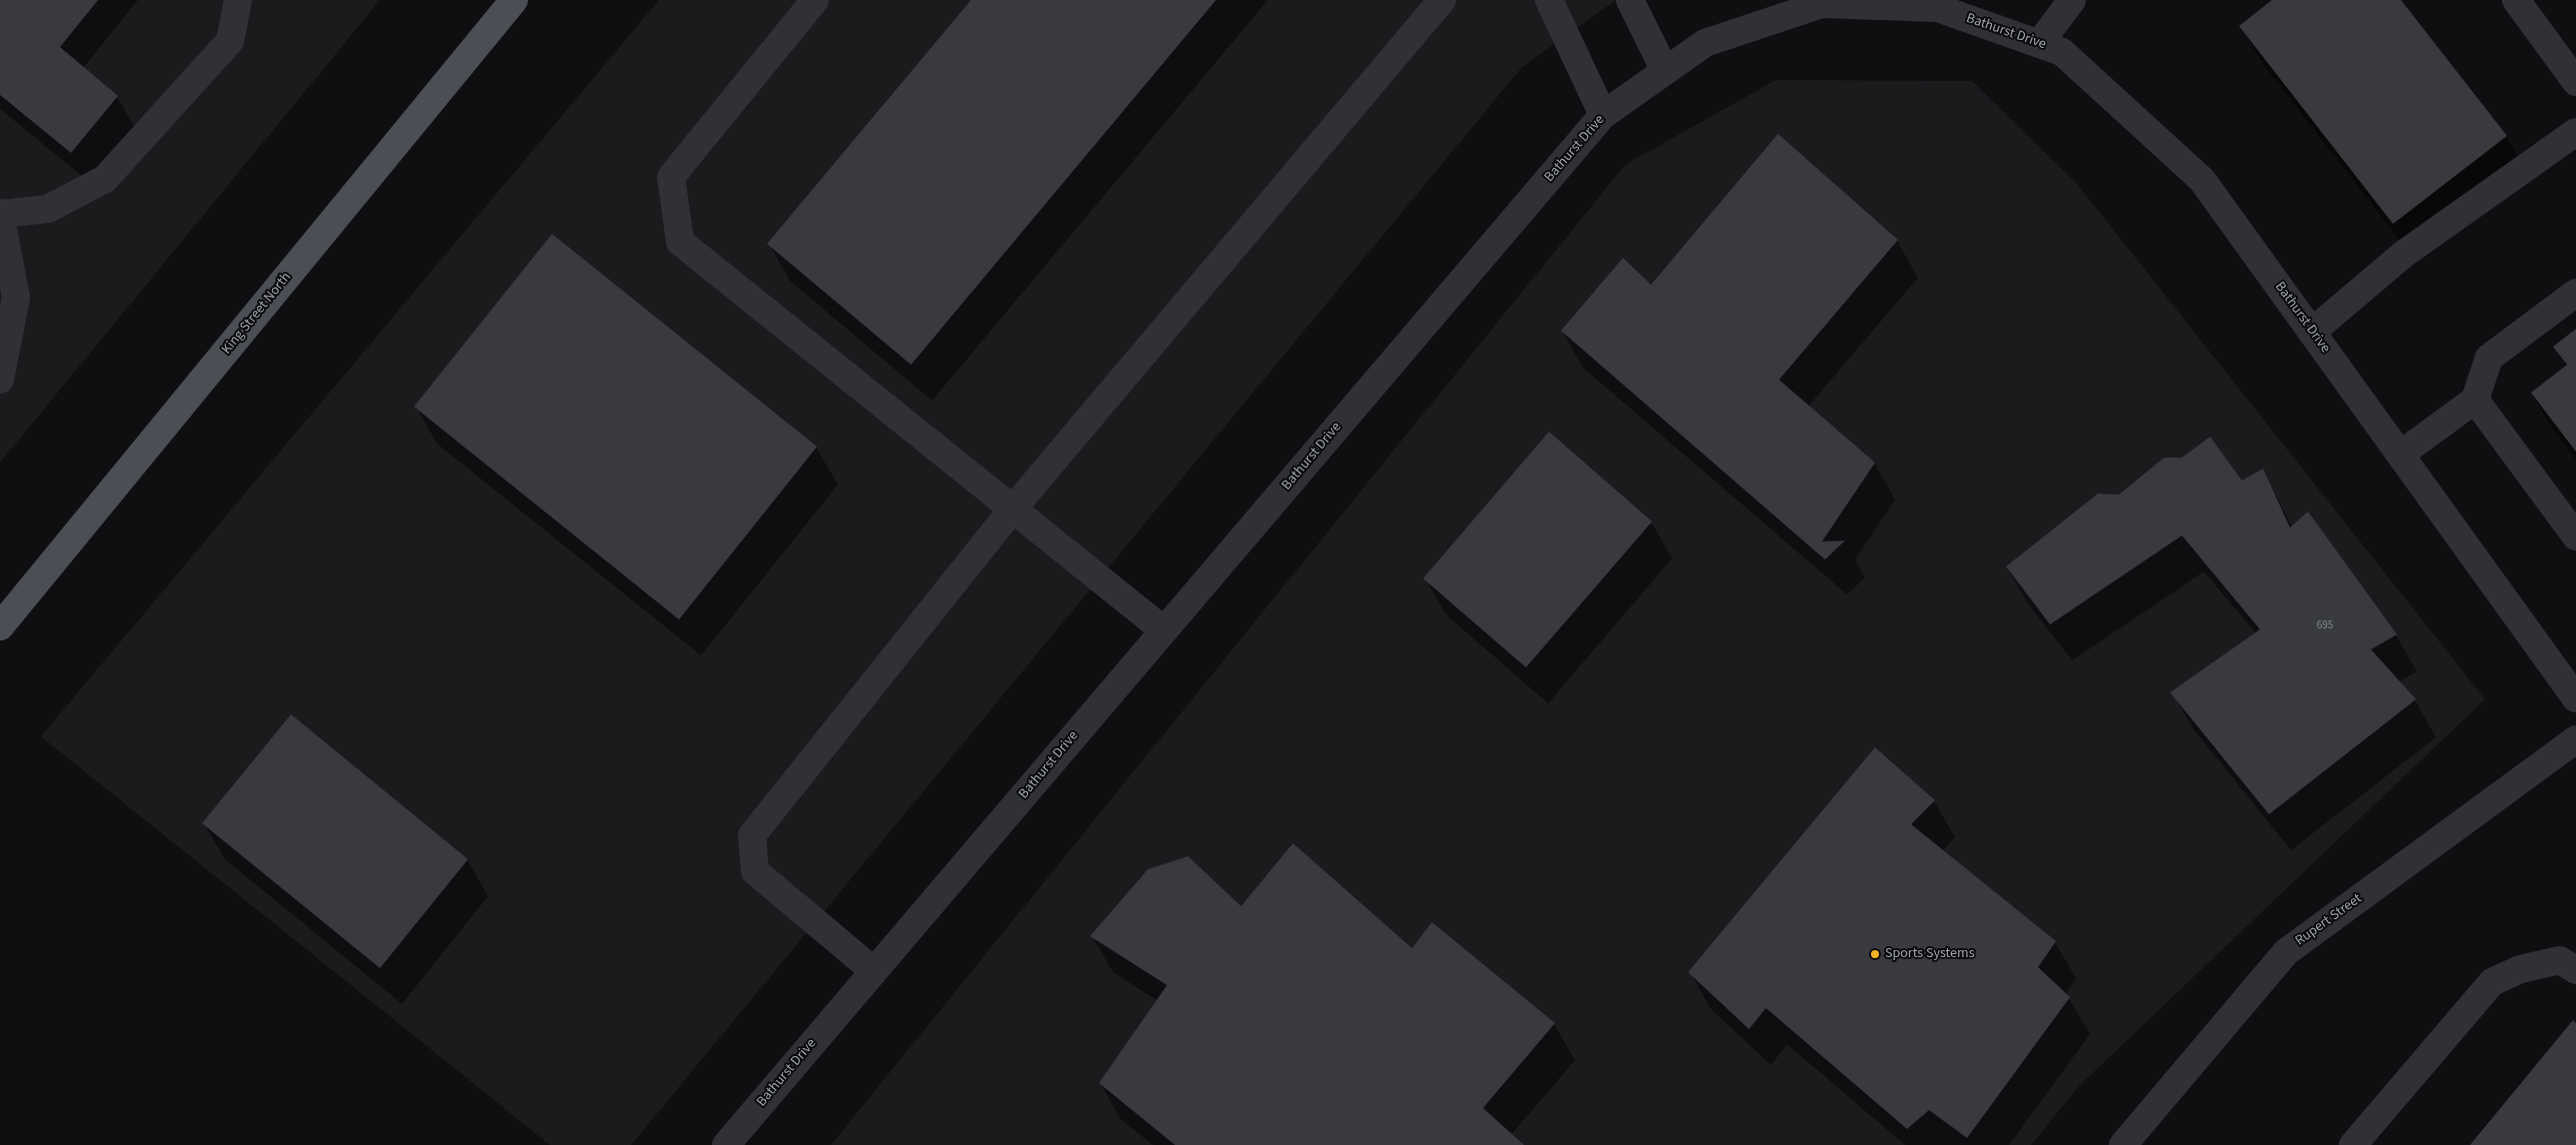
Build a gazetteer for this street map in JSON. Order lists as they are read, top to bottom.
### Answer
{
  "streets": {
    "main road": ["King Street North"],
    "street": ["Bathurst Drive", "Rupert Street"]
  },
  "places": ["Sports Systems"],
  "house_numbers": ["695"]
}
